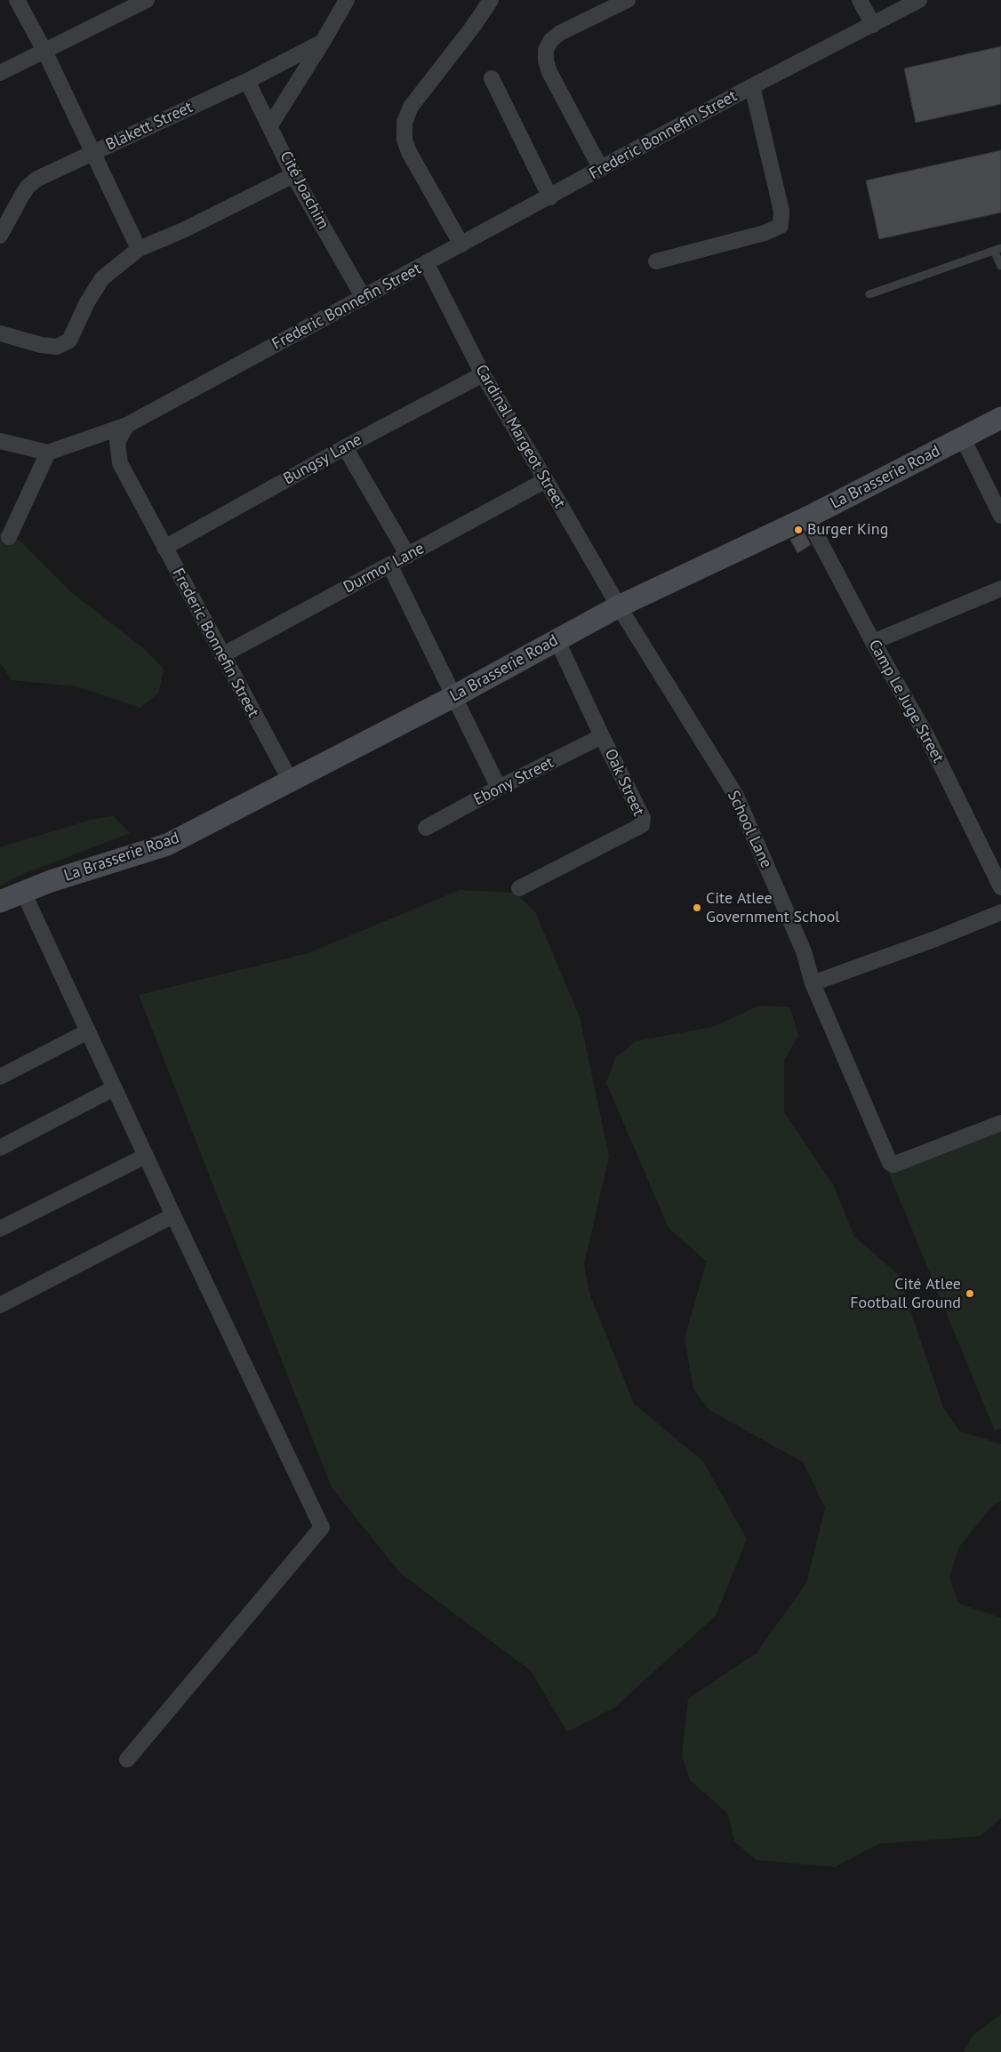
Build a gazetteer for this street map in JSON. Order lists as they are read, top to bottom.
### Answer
{
  "streets": {
    "main road": ["La Brasserie Road"],
    "street": [
      "Blakett Street",
      "Frederic Bonnefin Street",
      "Cité Joachim",
      "Cardinal Margeot Street",
      "Bungsy Lane",
      "Durmor Lane",
      "Camp Le Juge Street",
      "Ebony Street",
      "Oak Street",
      "School Lane"
    ]
  },
  "crossings": [
    ["Blakett Street", "Cité Joachim"],
    ["Frederic Bonnefin Street", "Cité Joachim"],
    ["Frederic Bonnefin Street", "Cardinal Margeot Street"],
    ["Frederic Bonnefin Street", "Bungsy Lane"],
    ["Frederic Bonnefin Street", "La Brasserie Road"],
    ["Frederic Bonnefin Street", "Durmor Lane"],
    ["Cardinal Margeot Street", "Bungsy Lane"],
    ["Cardinal Margeot Street", "La Brasserie Road"],
    ["Cardinal Margeot Street", "Durmor Lane"],
    ["Cardinal Margeot Street", "School Lane"],
    ["La Brasserie Road", "Camp Le Juge Street"],
    ["La Brasserie Road", "Oak Street"],
    ["La Brasserie Road", "School Lane"],
    ["Ebony Street", "Oak Street"]
  ],
  "places": ["Burger King", "Cite Atlee Government School", "Cité Atlee Football Ground"]
}
